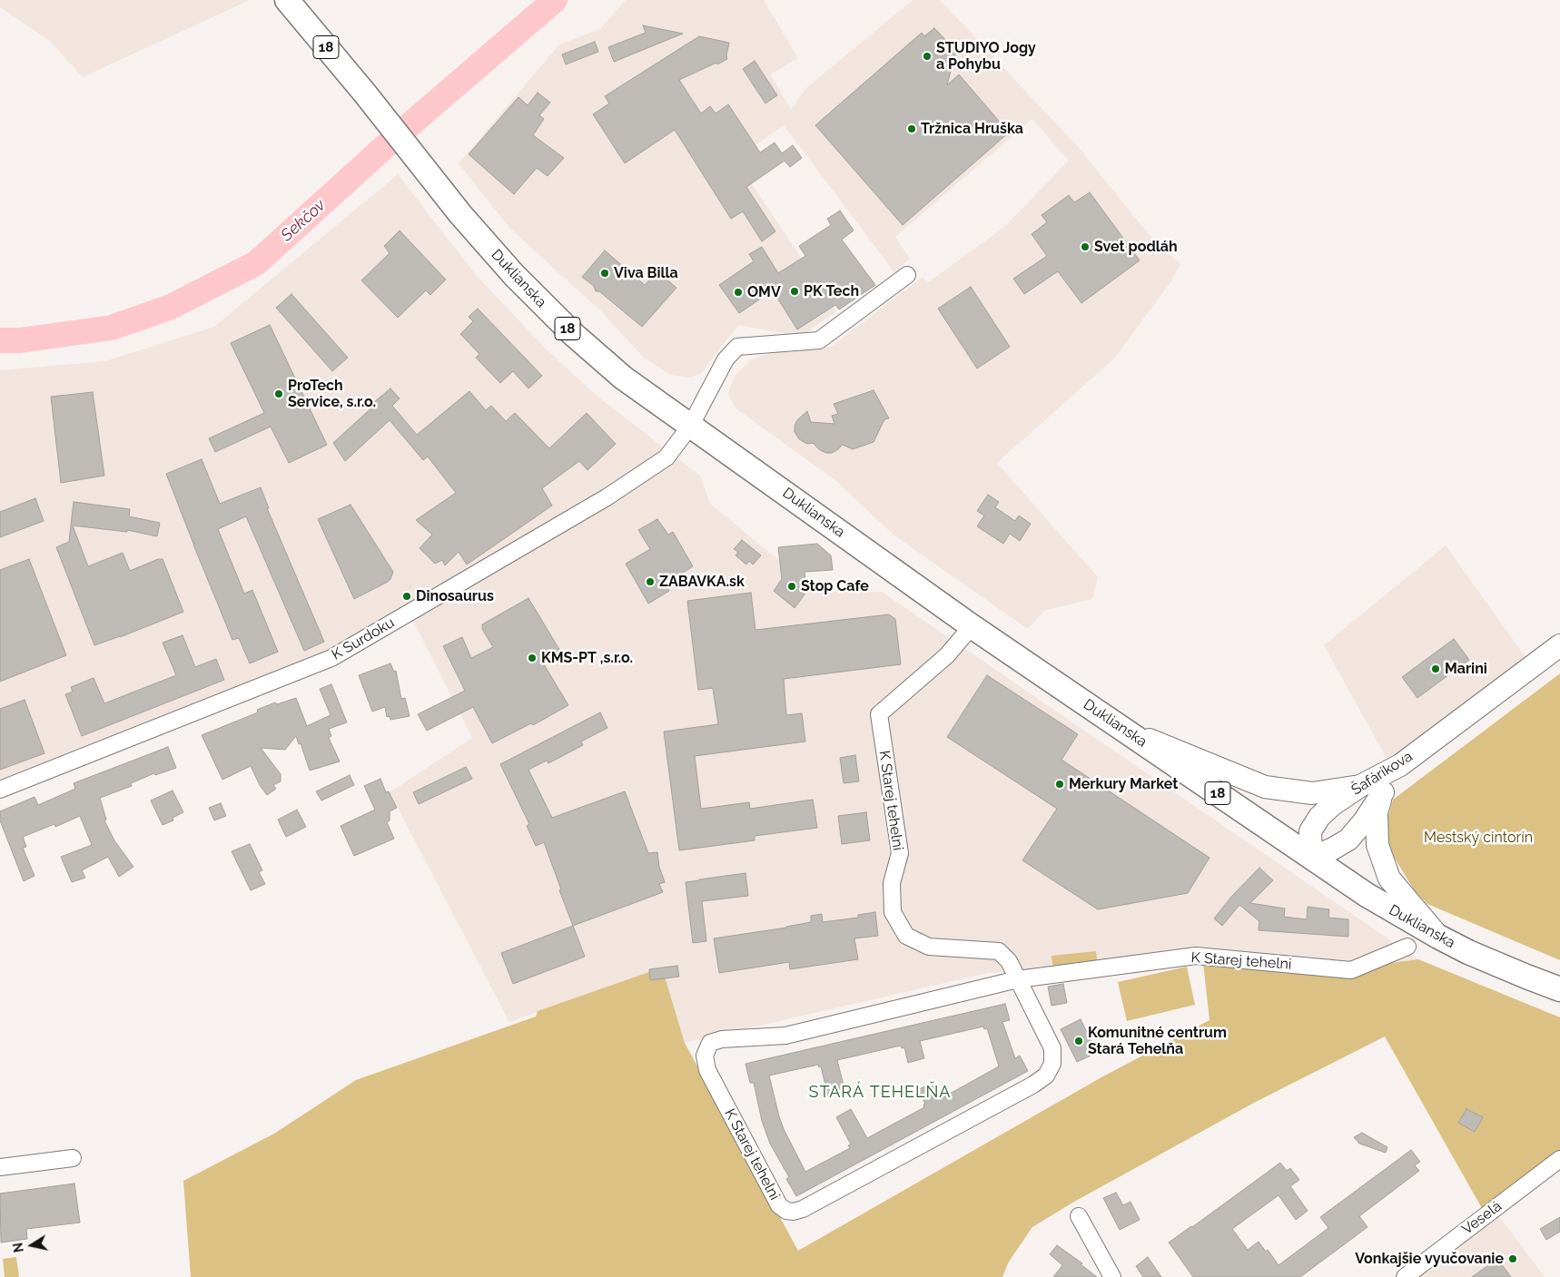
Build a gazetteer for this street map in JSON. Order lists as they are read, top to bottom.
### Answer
{
  "streets": {
    "main road": ["18", "Duklianska"],
    "street": [
      "K Surdoku",
      "Šafárikova",
      "K Starej tehelni",
      "Veselá"
    ]
  },
  "crossings": [
    ["Duklianska", "K Surdoku"],
    ["Duklianska", "Šafárikova"],
    ["Duklianska", "K Starej tehelni"]
  ],
  "districts": ["STARÁ TEHELŇA"],
  "water": ["Sekčov"],
  "parks": ["Mestský cintorín"],
  "places": [
    "STUDIYO Jogy a Pohybu",
    "Tržnica Hruška",
    "Svet podláh",
    "Viva Billa",
    "PK Tech",
    "OMV",
    "ProTech Service, s.r.o.",
    "ZABAVKA.sk",
    "Stop Cafe",
    "Dinosaurus",
    "KMS-PT ,s.r.o.",
    "Marini",
    "Merkury Market",
    "Komunitné centrum Stará Tehelňa",
    "Vonkajšie vyučovanie"
  ],
  "north": "left"
}
